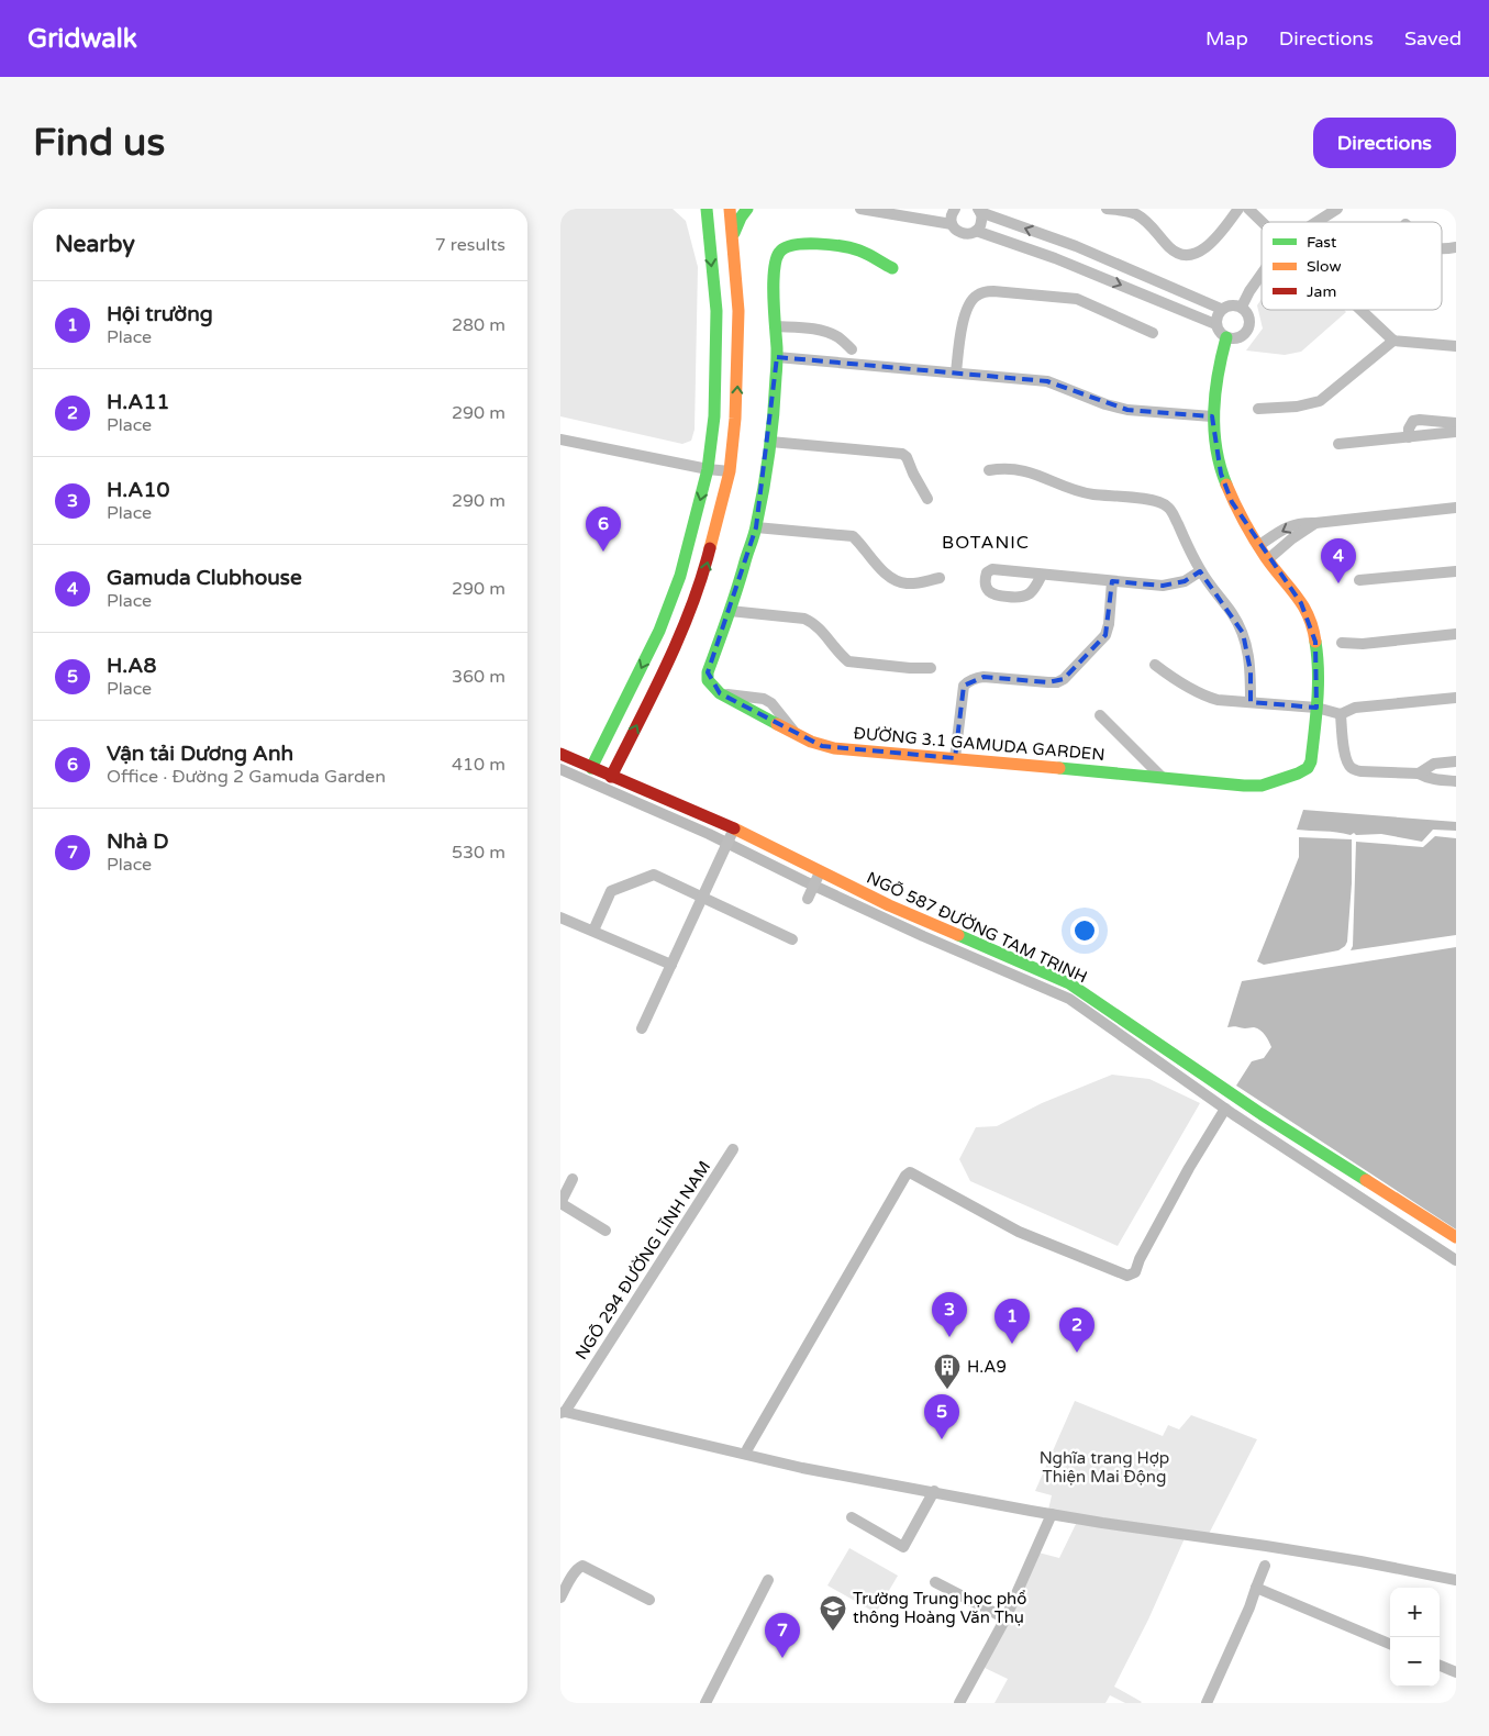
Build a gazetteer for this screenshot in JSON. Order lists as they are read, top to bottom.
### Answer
{
  "streets": {
    "street": ["ĐƯỜNG 3.1 GAMUDA GARDEN", "NGÕ 587 ĐƯỜNG TAM TRINH", "NGÕ 294 ĐƯỜNG LĨNH NAM"]
  },
  "districts": ["BOTANIC"],
  "parks": ["Nghĩa trang Hợp Thiện Mai Động"],
  "places": {
    "building": ["H.A9"],
    "school or university": ["Trường Trung học phổ thông Hoàng Văn Thụ"]
  },
  "legend": ["Fast", "Slow", "Jam"],
  "page": {
    "header": "Gridwalk",
    "nav": ["Map", "Directions", "Saved"],
    "buttons": "Directions",
    "title": "Find us",
    "heading": ["Nearby", "7 results"],
    "list": [
      {
        "mark": "1",
        "name": "Hội trường",
        "note": "Place",
        "value": "280 m"
      },
      {
        "mark": "2",
        "name": "H.A11",
        "note": "Place",
        "value": "290 m"
      },
      {
        "mark": "3",
        "name": "H.A10",
        "note": "Place",
        "value": "290 m"
      },
      {
        "mark": "4",
        "name": "Gamuda Clubhouse",
        "note": "Place",
        "value": "290 m"
      },
      {
        "mark": "5",
        "name": "H.A8",
        "note": "Place",
        "value": "360 m"
      },
      {
        "mark": "6",
        "name": "Vận tải Dương Anh",
        "note": "Office · Đường 2 Gamuda Garden",
        "value": "410 m"
      },
      {
        "mark": "7",
        "name": "Nhà D",
        "note": "Place",
        "value": "530 m"
      }
    ],
    "pins": [
      "6",
      "4",
      "3",
      "1",
      "2",
      "5",
      "7"
    ],
    "map_buttons": ["+", "−"]
  }
}
